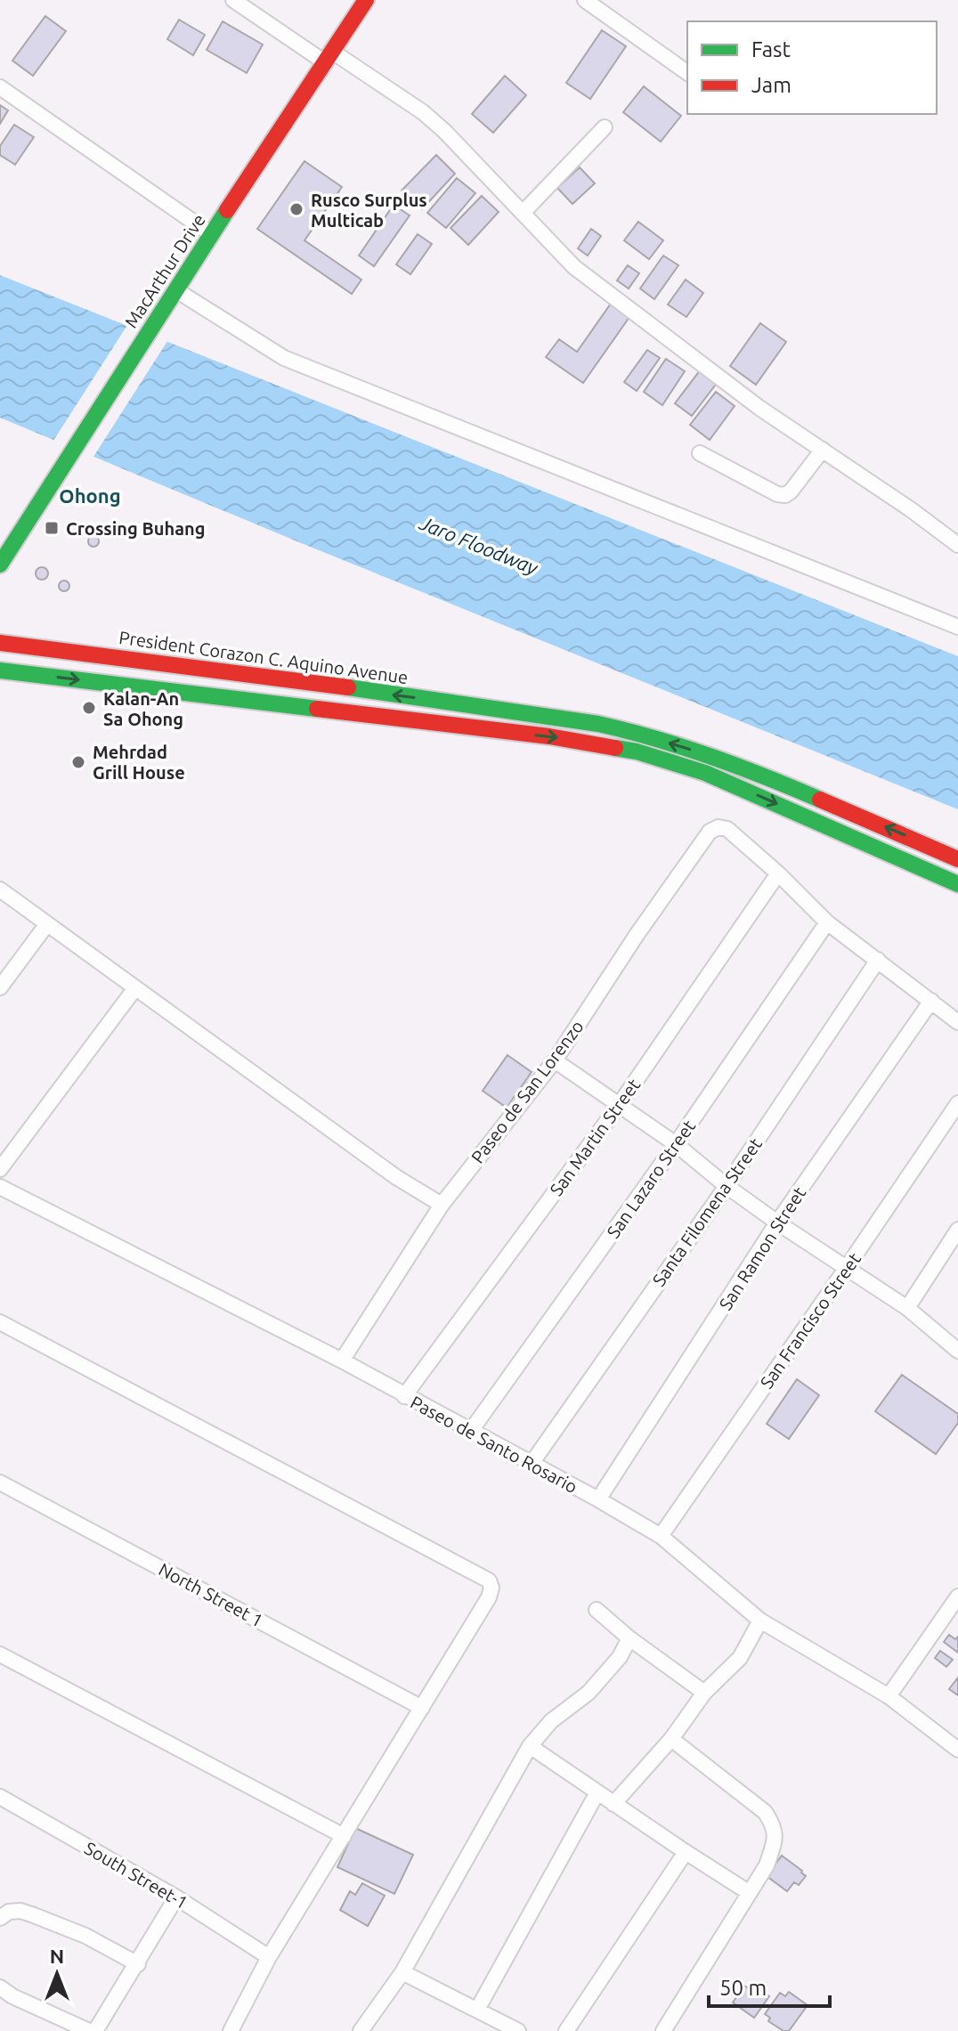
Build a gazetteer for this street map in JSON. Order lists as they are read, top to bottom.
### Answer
{
  "streets": {
    "main road": ["MacArthur Drive", "President Corazon C. Aquino Avenue"],
    "street": [
      "Paseo de San Lorenzo",
      "San Martin Street",
      "San Lazaro Street",
      "Santa Filomena Street",
      "San Ramon Street",
      "San Francisco Street",
      "Paseo de Santo Rosario",
      "North Street 1",
      "South Street-1"
    ]
  },
  "crossings": [
    ["Paseo de San Lorenzo", "San Martin Street"],
    ["Paseo de San Lorenzo", "Paseo de Santo Rosario"],
    ["San Martin Street", "Paseo de Santo Rosario"],
    ["San Lazaro Street", "Paseo de Santo Rosario"],
    ["Santa Filomena Street", "Paseo de Santo Rosario"],
    ["San Ramon Street", "Paseo de Santo Rosario"],
    ["San Francisco Street", "Paseo de Santo Rosario"]
  ],
  "districts": ["Ohong"],
  "water": ["Jaro Floodway"],
  "places": {
    "other": ["Rusco Surplus Multicab", "Kalan-An Sa Ohong", "Mehrdad Grill House"],
    "transit": ["Crossing Buhang"]
  },
  "legend": ["Fast", "Jam"],
  "scale_bar": "50 m",
  "north": "top"
}
